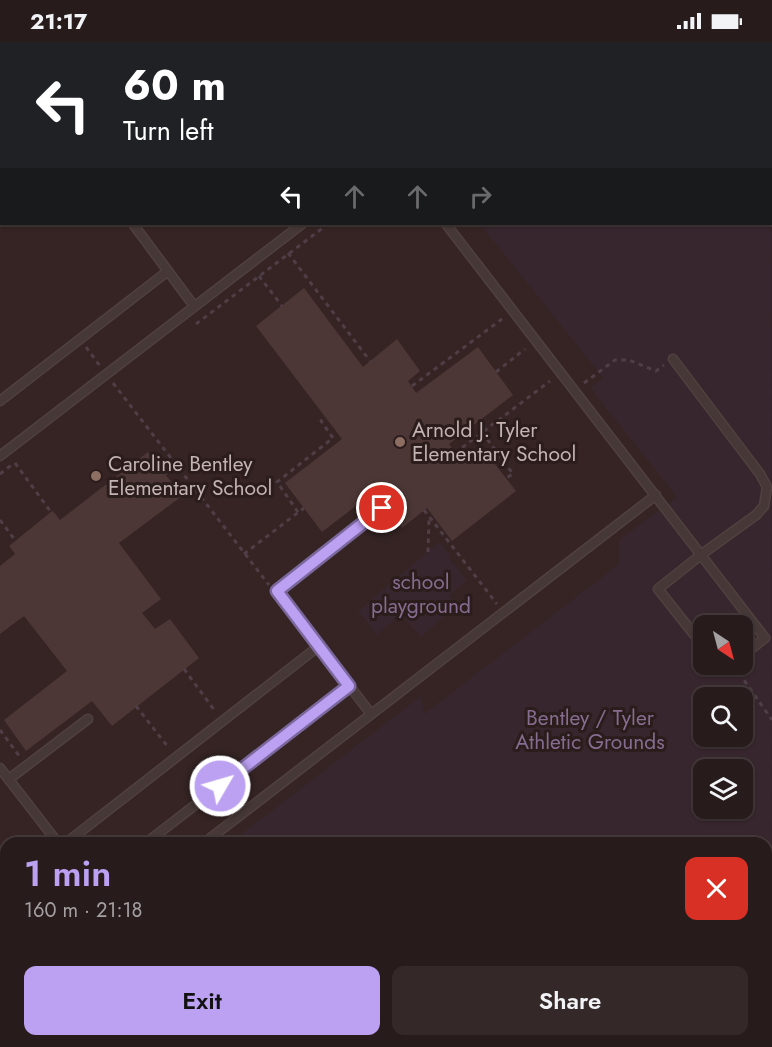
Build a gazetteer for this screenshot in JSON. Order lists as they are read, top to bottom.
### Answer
{
  "parks": ["school playground", "Bentley / Tyler Athletic Grounds"],
  "places": ["Arnold J. Tyler Elementary School", "Caroline Bentley Elementary School"],
  "north": "bottom right",
  "page": {
    "status": "21:17",
    "turn": ["60 m", "Turn left"],
    "heading": ["1 min", "160 m · 21:18"],
    "buttons": ["Exit", "Share"]
  }
}
